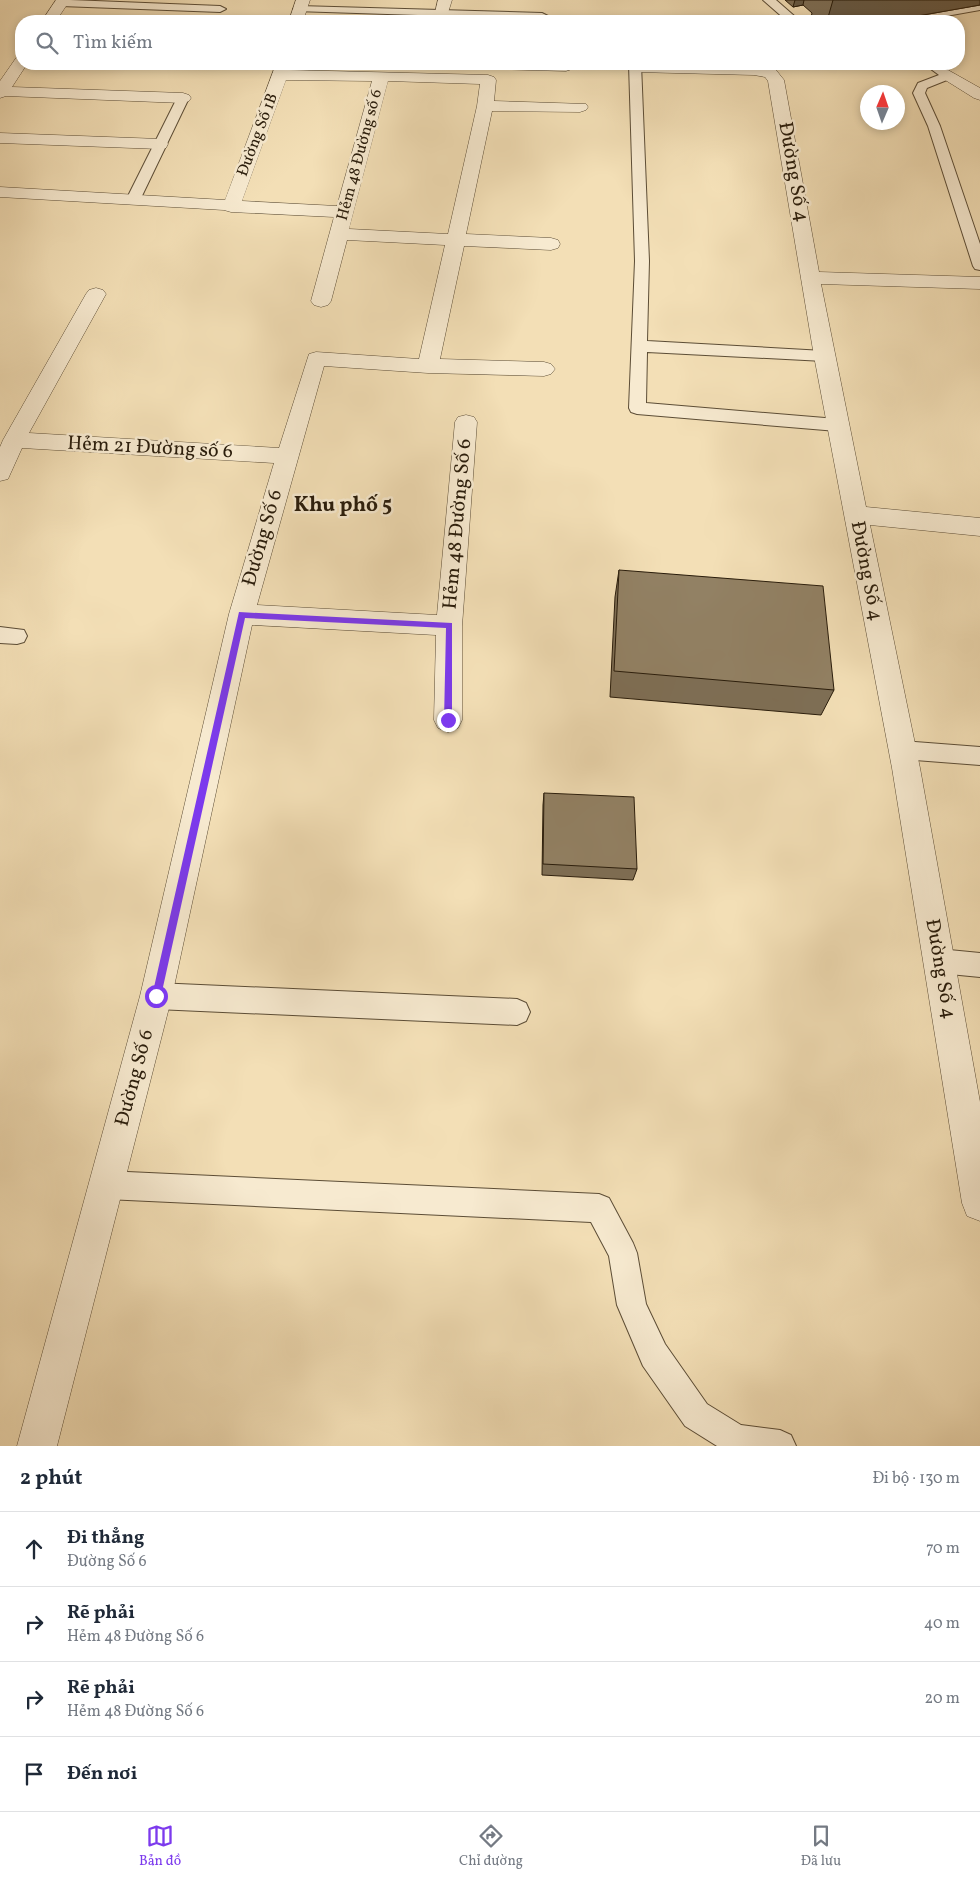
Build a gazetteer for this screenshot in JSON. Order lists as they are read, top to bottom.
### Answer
{
  "streets": {
    "street": [
      "Đường Số 1B",
      "Hẻm 48 Đường số 6",
      "Đường Số 4",
      "Hẻm 21 Đường số 6",
      "Hẻm 48 Đường Số 6",
      "Đường Số 6"
    ]
  },
  "crossings": [
    ["Hẻm 21 Đường số 6", "Đường Số 6"],
    ["Hẻm 48 Đường Số 6", "Đường Số 6"]
  ],
  "districts": ["Khu phố 5"],
  "north": "top",
  "page": {
    "search": "Tìm kiếm",
    "heading": ["2 phút", "Đi bộ · 130 m"],
    "list": [
      ["Đi thẳng", "Đường Số 6", "70 m"],
      ["Rẽ phải", "Hẻm 48 Đường Số 6", "40 m"],
      ["Rẽ phải", "Hẻm 48 Đường Số 6", "20 m"],
      "Đến nơi"
    ],
    "nav": ["Bản đồ", "Chỉ đường", "Đã lưu"]
  }
}
